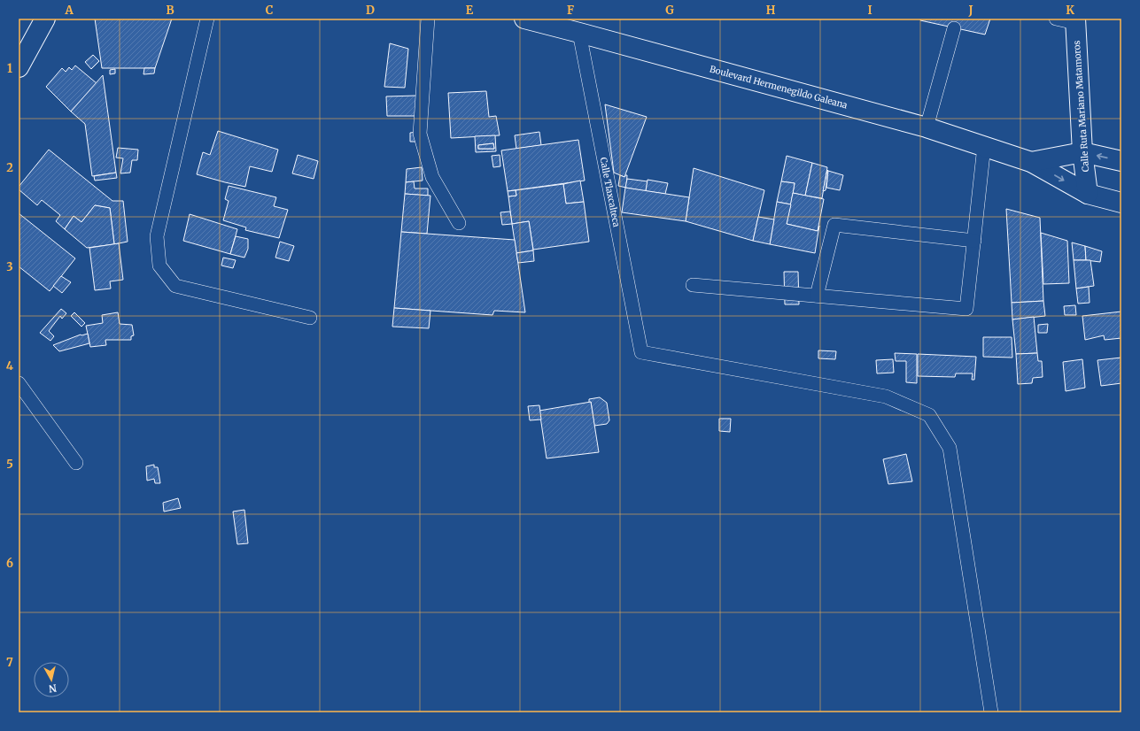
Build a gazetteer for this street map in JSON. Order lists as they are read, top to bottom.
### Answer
{
  "streets": {
    "main road": ["Boulevard Hermenegildo Galeana", "Calle Ruta Mariano Matamoros"],
    "lane": ["Calle Tlaxcalteca"]
  },
  "crossings": [
    ["Boulevard Hermenegildo Galeana", "Calle Ruta Mariano Matamoros"],
    ["Boulevard Hermenegildo Galeana", "Calle Tlaxcalteca"]
  ],
  "north": "bottom",
  "grid": {
    "columns": [
      "A",
      "B",
      "C",
      "D",
      "E",
      "F",
      "G",
      "H",
      "I",
      "J",
      "K"
    ],
    "rows": [
      "1",
      "2",
      "3",
      "4",
      "5",
      "6",
      "7"
    ]
  }
}
